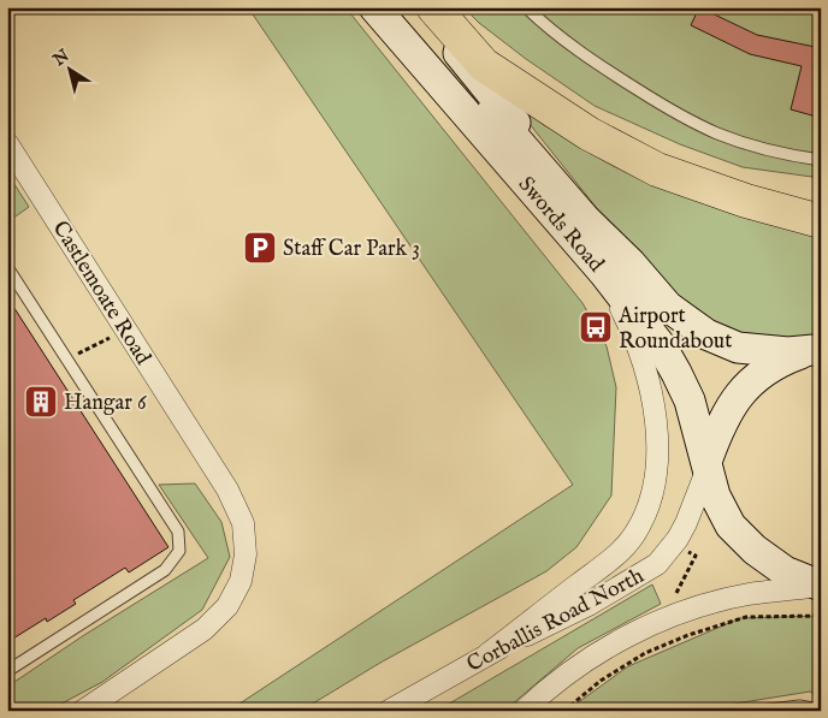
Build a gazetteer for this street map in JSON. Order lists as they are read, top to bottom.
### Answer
{
  "streets": {
    "main road": ["Swords Road"],
    "street": ["Castlemoate Road", "Corballis Road North"]
  },
  "crossings": [
    ["Swords Road", "Corballis Road North"]
  ],
  "places": {
    "parking": ["Staff Car Park 3"],
    "bus stop": ["Airport Roundabout"],
    "building": ["Hangar 6"]
  },
  "north": "top left"
}
